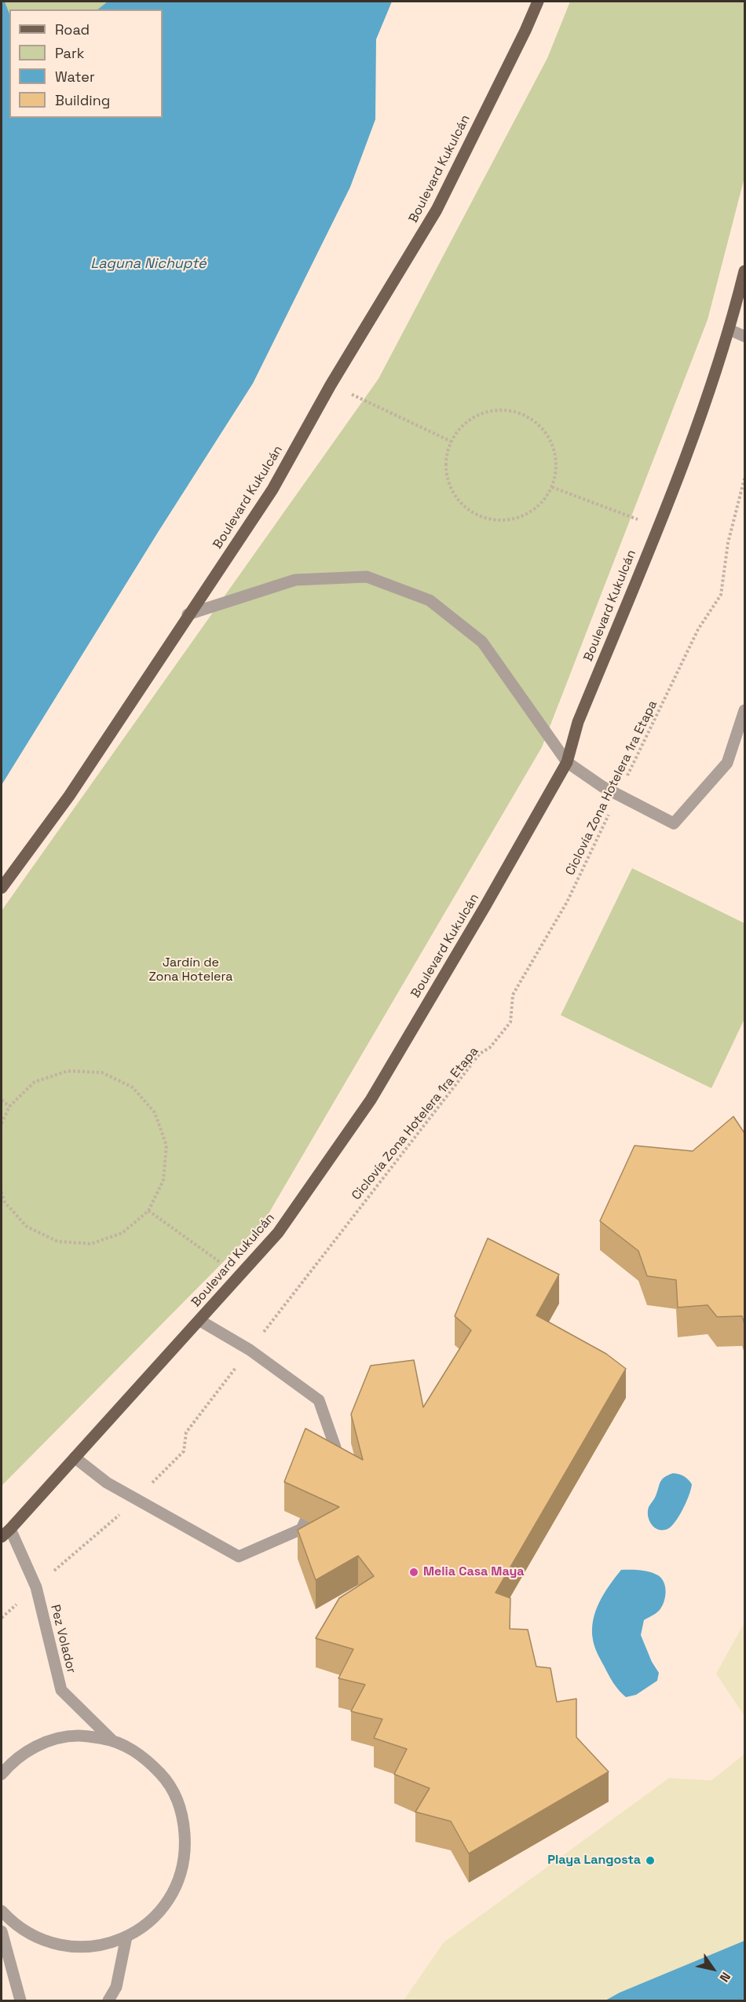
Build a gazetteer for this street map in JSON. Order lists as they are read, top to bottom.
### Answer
{
  "streets": {
    "main road": ["Boulevard Kukulcán"],
    "street": ["Pez Volador"],
    "path": ["Ciclovía Zona Hotelera 1ra Etapa"]
  },
  "crossings": [
    ["Boulevard Kukulcán", "Pez Volador"],
    ["Ciclovía Zona Hotelera 1ra Etapa", "Pez Volador"]
  ],
  "water": ["Laguna Nichupté"],
  "parks": ["Jardín de Zona Hotelera"],
  "places": ["Melia Casa Maya", "Playa Langosta"],
  "legend": [
    "Road",
    "Park",
    "Water",
    "Building"
  ],
  "north": "bottom right"
}
